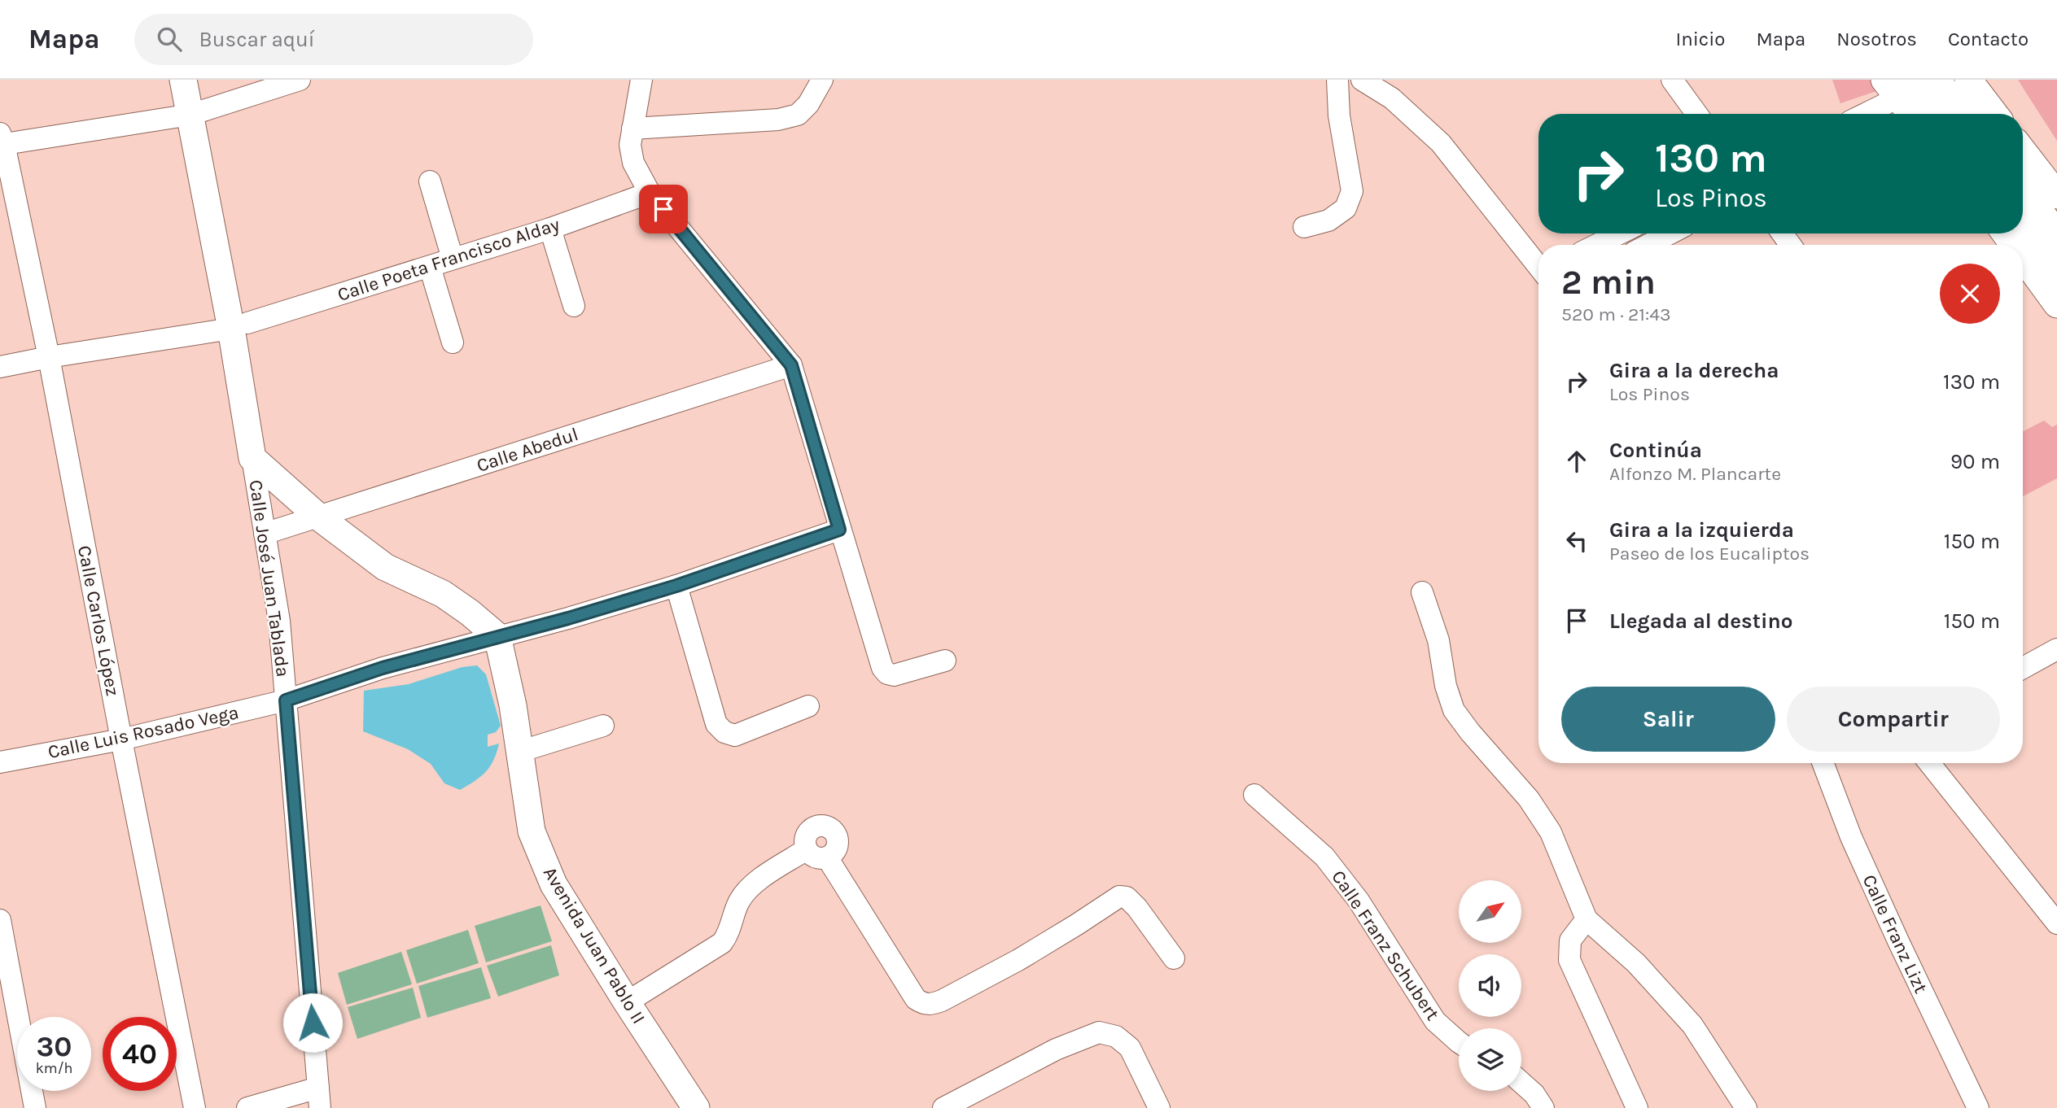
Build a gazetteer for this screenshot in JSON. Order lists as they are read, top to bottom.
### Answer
{
  "streets": {
    "main road": ["Calle José Juan Tablada", "Avenida Juan Pablo II"],
    "street": [
      "Calle Poeta Francisco Alday",
      "Calle Abedul",
      "Calle Carlos López",
      "Calle Luis Rosado Vega",
      "Calle Franz Lizt",
      "Calle Franz Schubert"
    ]
  },
  "crossings": [
    ["Calle Poeta Francisco Alday", "Calle José Juan Tablada"],
    ["Calle Poeta Francisco Alday", "Calle Carlos López"],
    ["Calle Abedul", "Calle José Juan Tablada"],
    ["Calle José Juan Tablada", "Calle Luis Rosado Vega"],
    ["Calle José Juan Tablada", "Avenida Juan Pablo II"],
    ["Calle Carlos López", "Calle Luis Rosado Vega"],
    ["Calle Luis Rosado Vega", "Avenida Juan Pablo II"]
  ],
  "north": "top right",
  "page": {
    "header": "Mapa",
    "search": "Buscar aquí",
    "nav": [
      "Inicio",
      "Mapa",
      "Nosotros",
      "Contacto"
    ],
    "turn": ["130 m", "Los Pinos"],
    "heading": ["2 min", "520 m · 21:43"],
    "list": [
      {
        "name": "Gira a la derecha",
        "note": "Los Pinos",
        "value": "130 m"
      },
      {
        "name": "Continúa",
        "note": "Alfonzo M. Plancarte",
        "value": "90 m"
      },
      {
        "name": "Gira a la izquierda",
        "note": "Paseo de los Eucaliptos",
        "value": "150 m"
      },
      {
        "name": "Llegada al destino",
        "value": "150 m"
      }
    ],
    "buttons": ["Salir", "Compartir"],
    "speed": "30 km/h",
    "limit": "40"
  }
}
